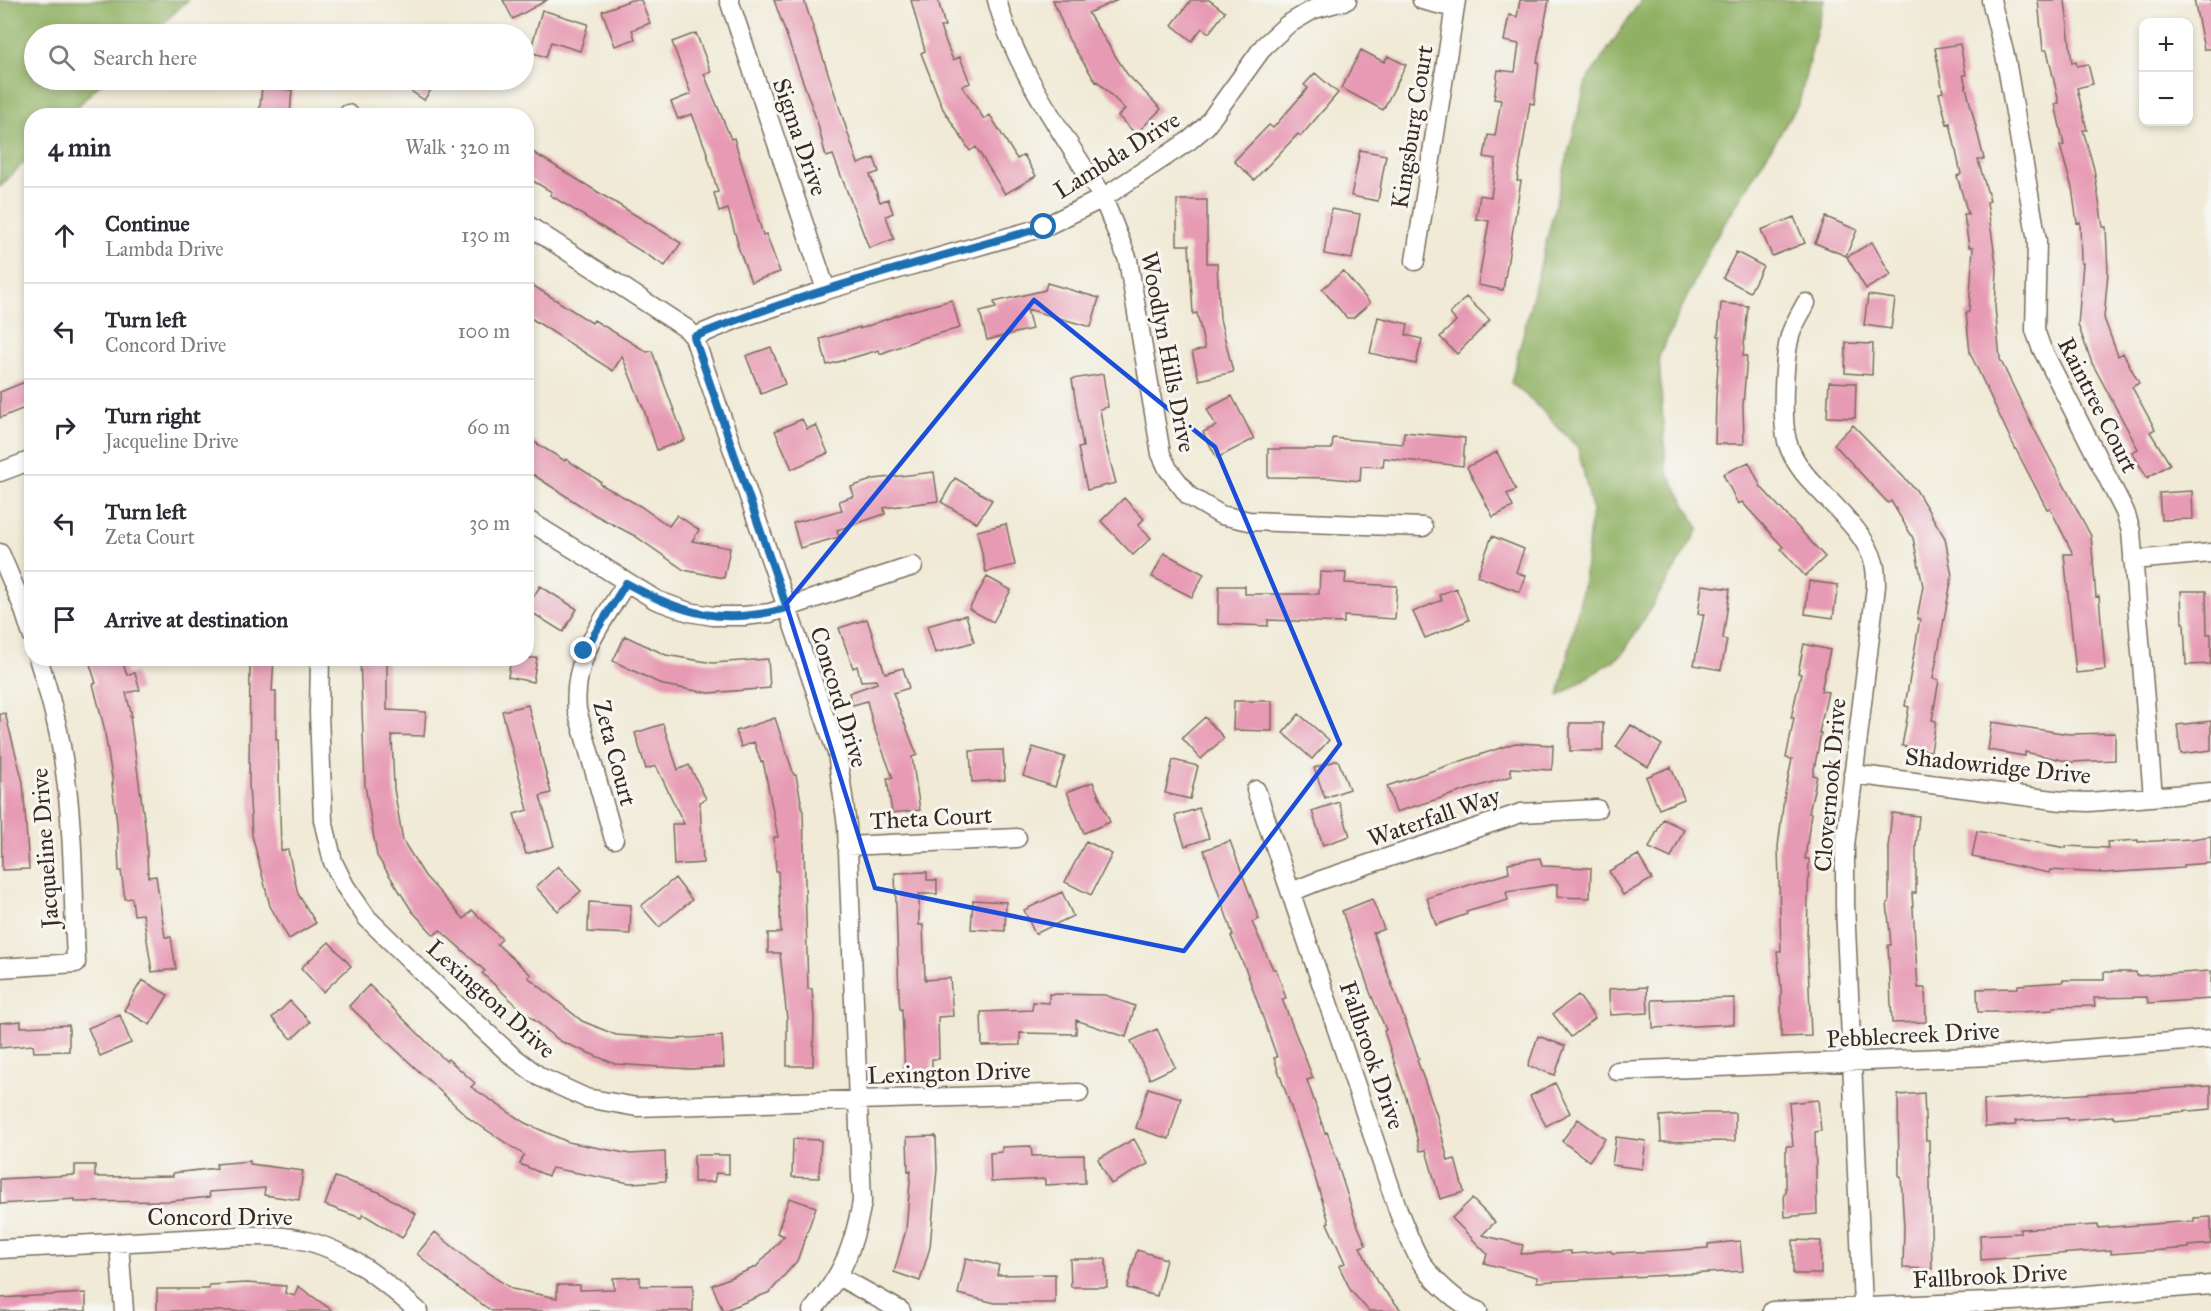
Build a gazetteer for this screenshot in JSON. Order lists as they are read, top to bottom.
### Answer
{
  "streets": {
    "street": [
      "Kingsburg Court",
      "Sigma Drive",
      "Lambda Drive",
      "Woodlyn Hills Drive",
      "Raintree Court",
      "Concord Drive",
      "Zeta Court",
      "Shadowridge Drive",
      "Clovernook Drive",
      "Waterfall Way",
      "Theta Court",
      "Jacqueline Drive",
      "Lexington Drive",
      "Pebblecreek Drive",
      "Fallbrook Drive"
    ]
  },
  "crossings": [
    ["Sigma Drive", "Lambda Drive"],
    ["Lambda Drive", "Woodlyn Hills Drive"],
    ["Lambda Drive", "Concord Drive"],
    ["Raintree Court", "Shadowridge Drive"],
    ["Concord Drive", "Theta Court"],
    ["Concord Drive", "Lexington Drive"],
    ["Shadowridge Drive", "Clovernook Drive"],
    ["Clovernook Drive", "Pebblecreek Drive"],
    ["Clovernook Drive", "Fallbrook Drive"],
    ["Waterfall Way", "Fallbrook Drive"]
  ],
  "page": {
    "map_buttons": ["+", "−"],
    "search": "Search here",
    "heading": ["4 min", "Walk · 320 m"],
    "list": [
      ["Continue", "Lambda Drive", "130 m"],
      ["Turn left", "Concord Drive", "100 m"],
      ["Turn right", "Jacqueline Drive", "60 m"],
      ["Turn left", "Zeta Court", "30 m"],
      "Arrive at destination"
    ]
  }
}
